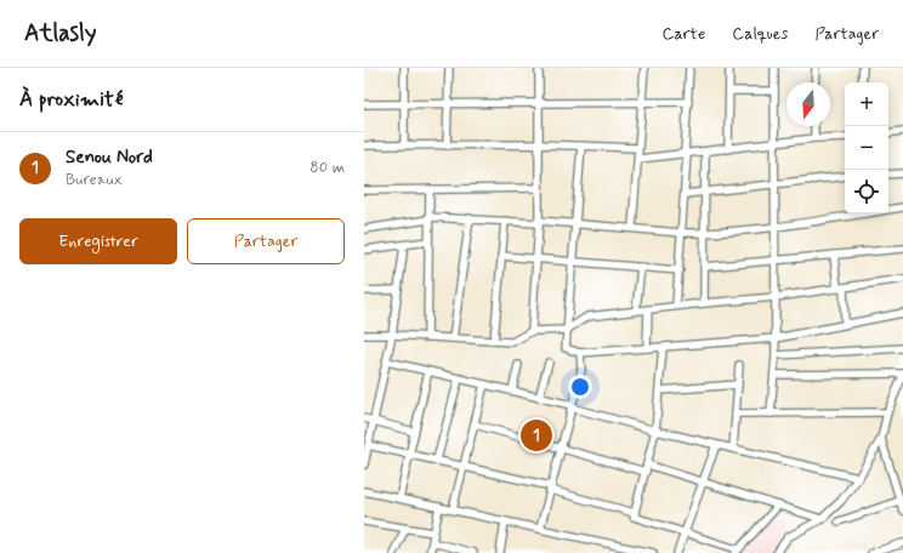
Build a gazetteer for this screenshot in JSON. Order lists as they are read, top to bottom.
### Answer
{
  "north": "bottom",
  "page": {
    "header": "Atlasly",
    "nav": ["Carte", "Calques", "Partager"],
    "heading": "À proximité",
    "map_buttons": ["+", "−"],
    "list": [
      {
        "mark": "1",
        "name": "Senou Nord",
        "note": "Bureaux",
        "value": "80 m"
      }
    ],
    "buttons": ["Enregistrer", "Partager"],
    "pins": "1"
  }
}
